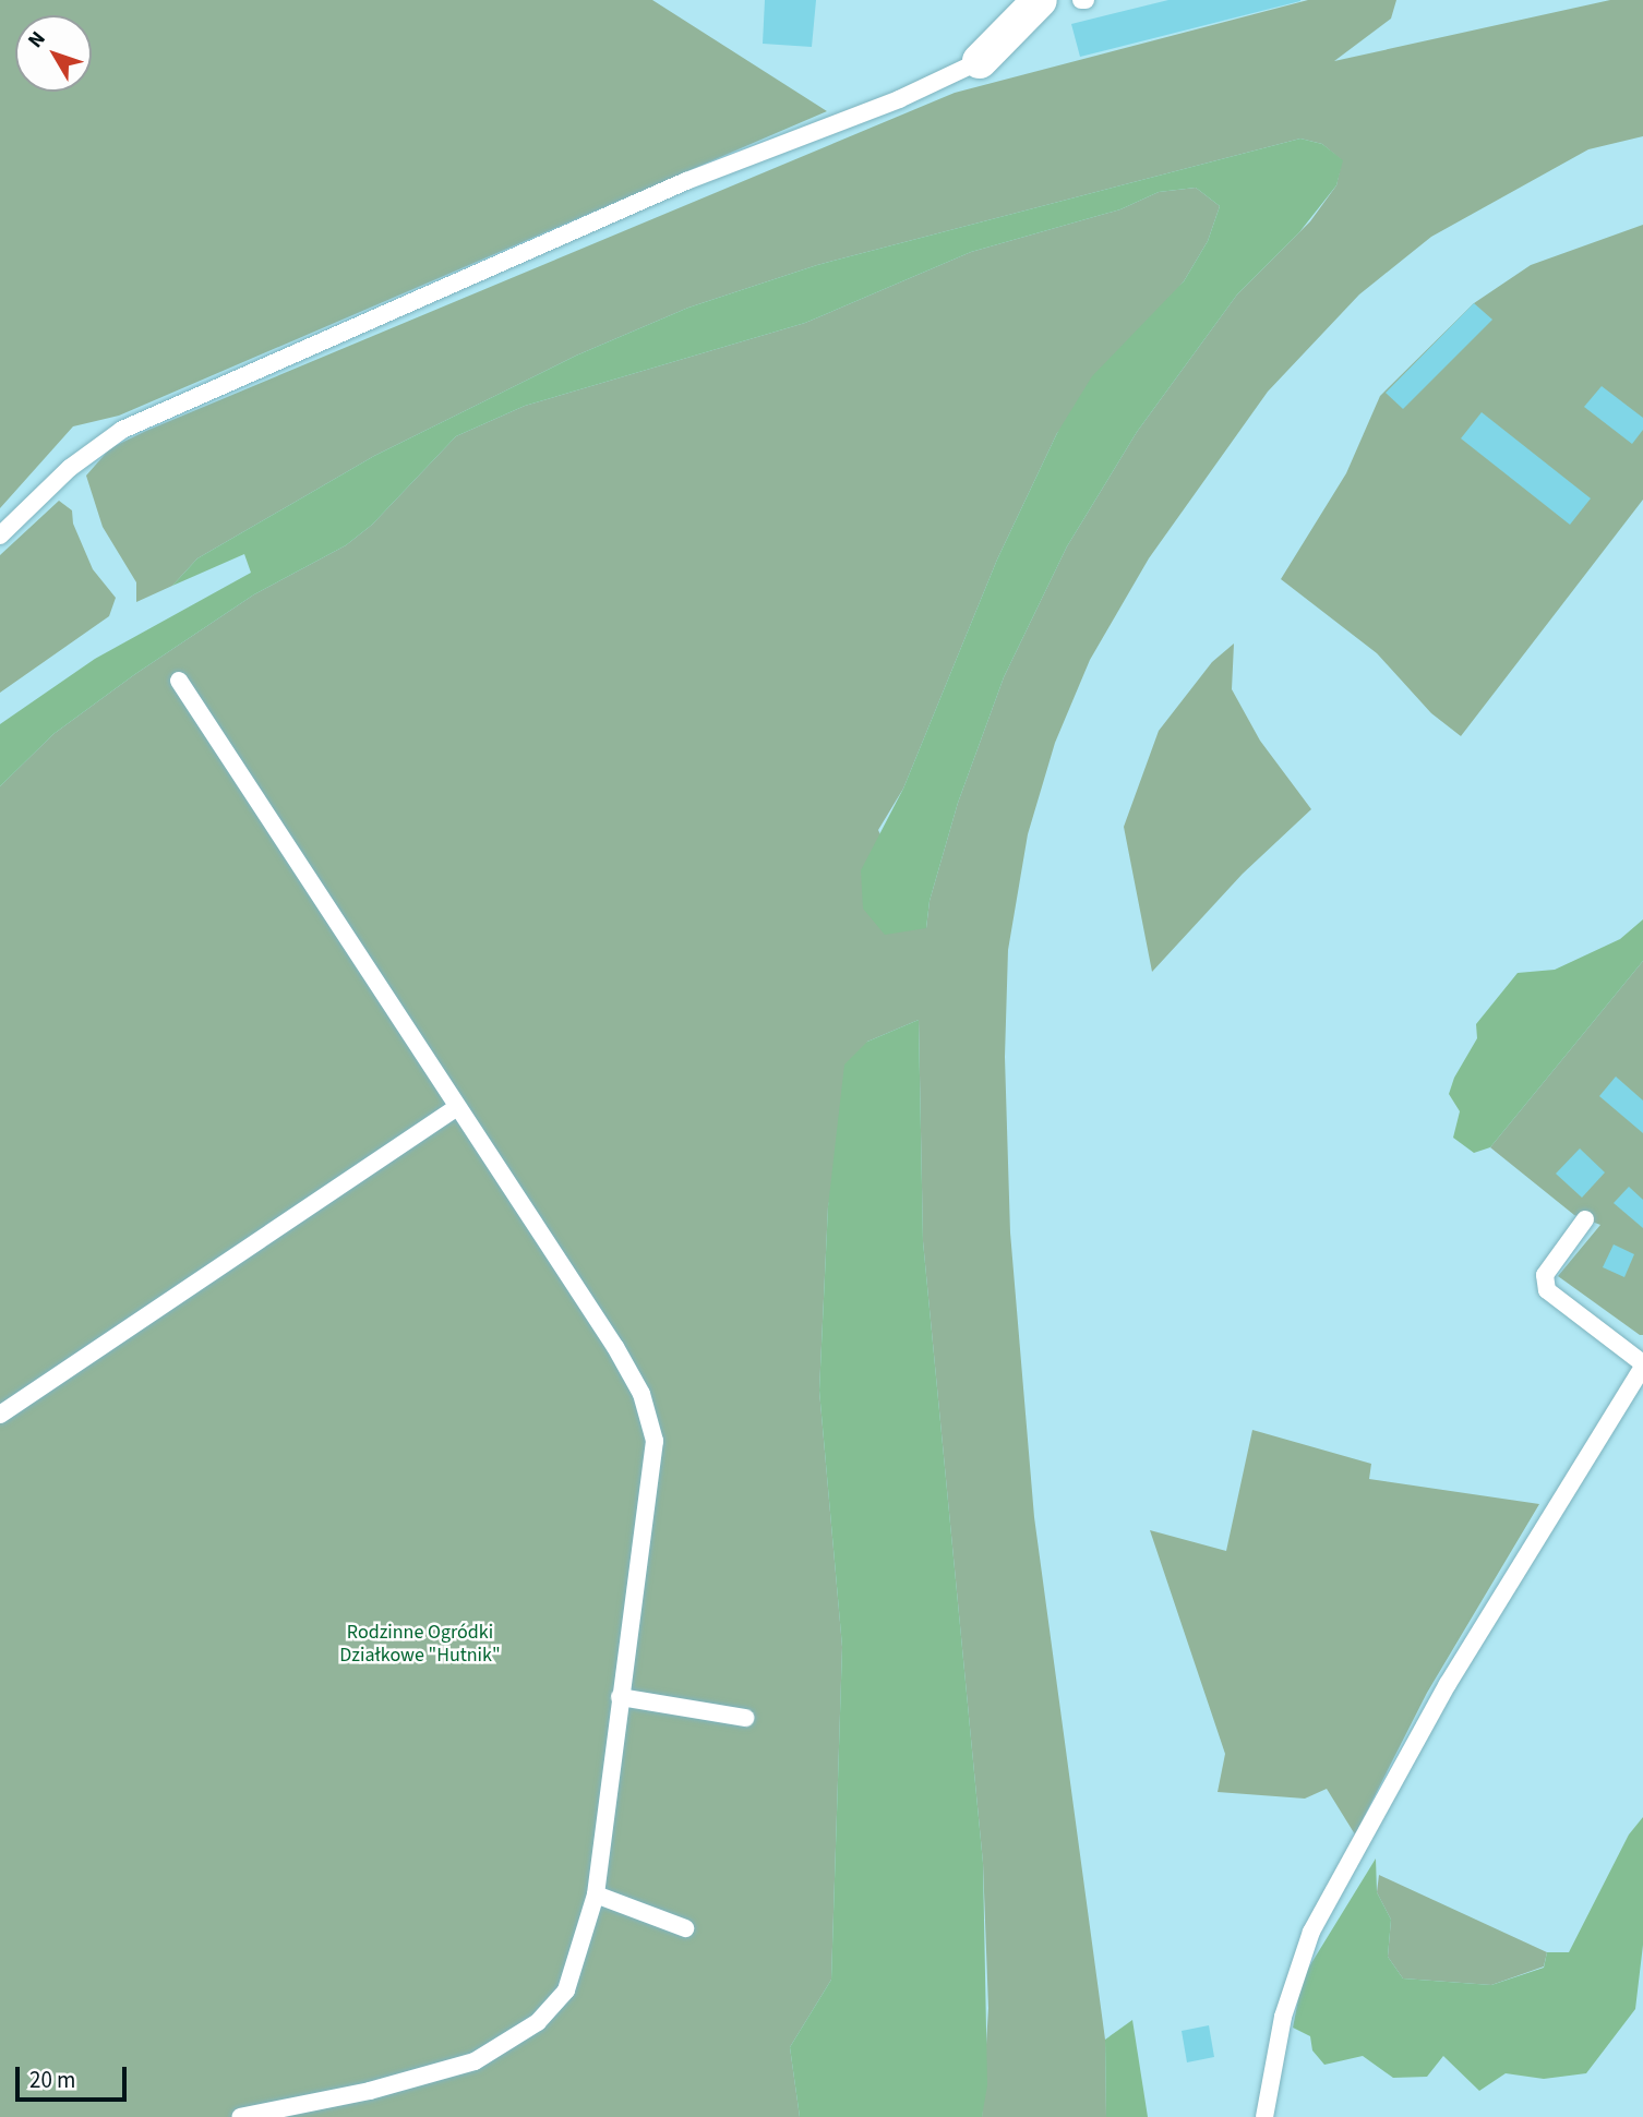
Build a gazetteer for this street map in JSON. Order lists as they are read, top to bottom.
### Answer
{
  "parks": ["Rodzinne Ogródki Działkowe \"Hutnik\""],
  "scale_bar": "20 m",
  "north": "top left"
}
